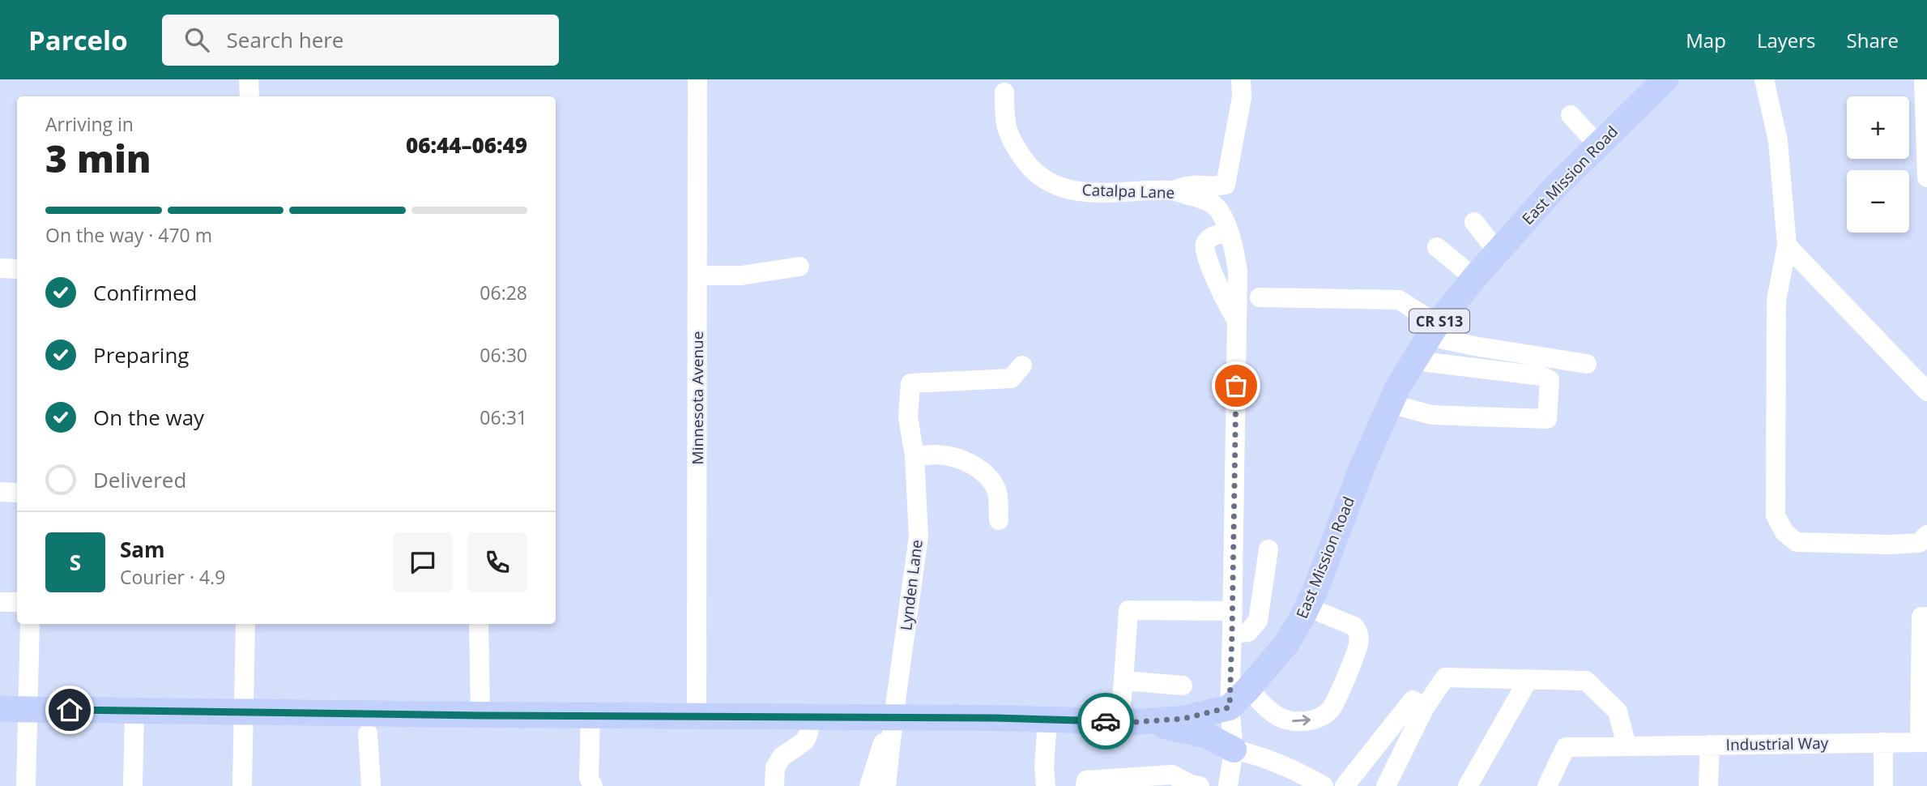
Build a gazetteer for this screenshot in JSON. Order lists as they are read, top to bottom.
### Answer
{
  "streets": {
    "main road": ["East Mission Road", "CR S13"],
    "street": [
      "Catalpa Lane",
      "Minnesota Avenue",
      "Lynden Lane",
      "Industrial Way"
    ]
  },
  "crossings": [
    ["East Mission Road", "Catalpa Lane"]
  ],
  "page": {
    "header": "Parcelo",
    "search": "Search here",
    "nav": ["Map", "Layers", "Share"],
    "map_buttons": ["+", "−"],
    "heading": ["3 min", "Arriving in", "06:44–06:49"],
    "panel": ["Sam", "Courier · 4.9"],
    "bar": "On the way · 470 m",
    "list": [
      ["Confirmed", "06:28"],
      ["Preparing", "06:30"],
      ["On the way", "06:31"],
      "Delivered"
    ],
    "round": "S"
  }
}
